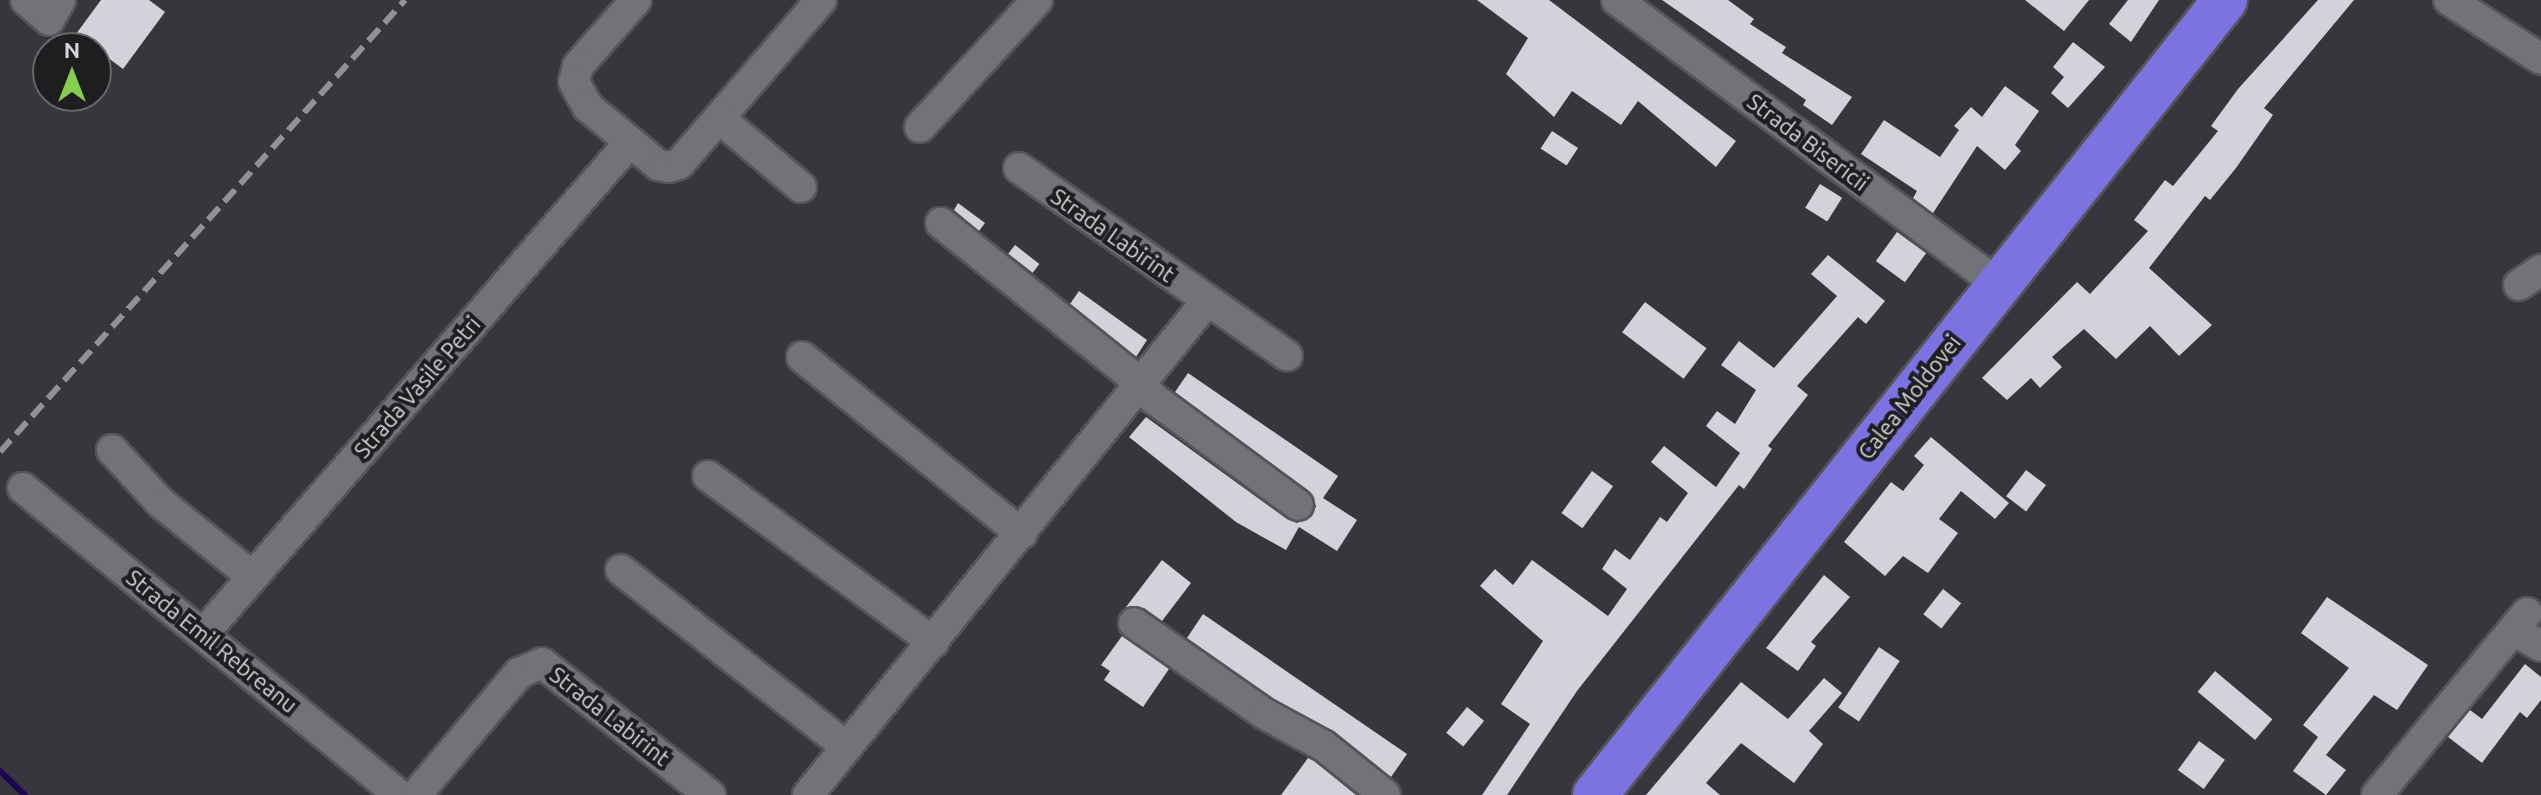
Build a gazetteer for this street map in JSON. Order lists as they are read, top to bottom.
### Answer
{
  "streets": {
    "highway": ["Calea Moldovei"],
    "street": [
      "Strada Bisericii",
      "Strada Labirint",
      "Strada Vasile Petri",
      "Strada Emil Rebreanu"
    ]
  },
  "crossings": [
    ["Strada Bisericii", "Calea Moldovei"],
    ["Strada Vasile Petri", "Strada Emil Rebreanu"]
  ],
  "north": "top"
}
